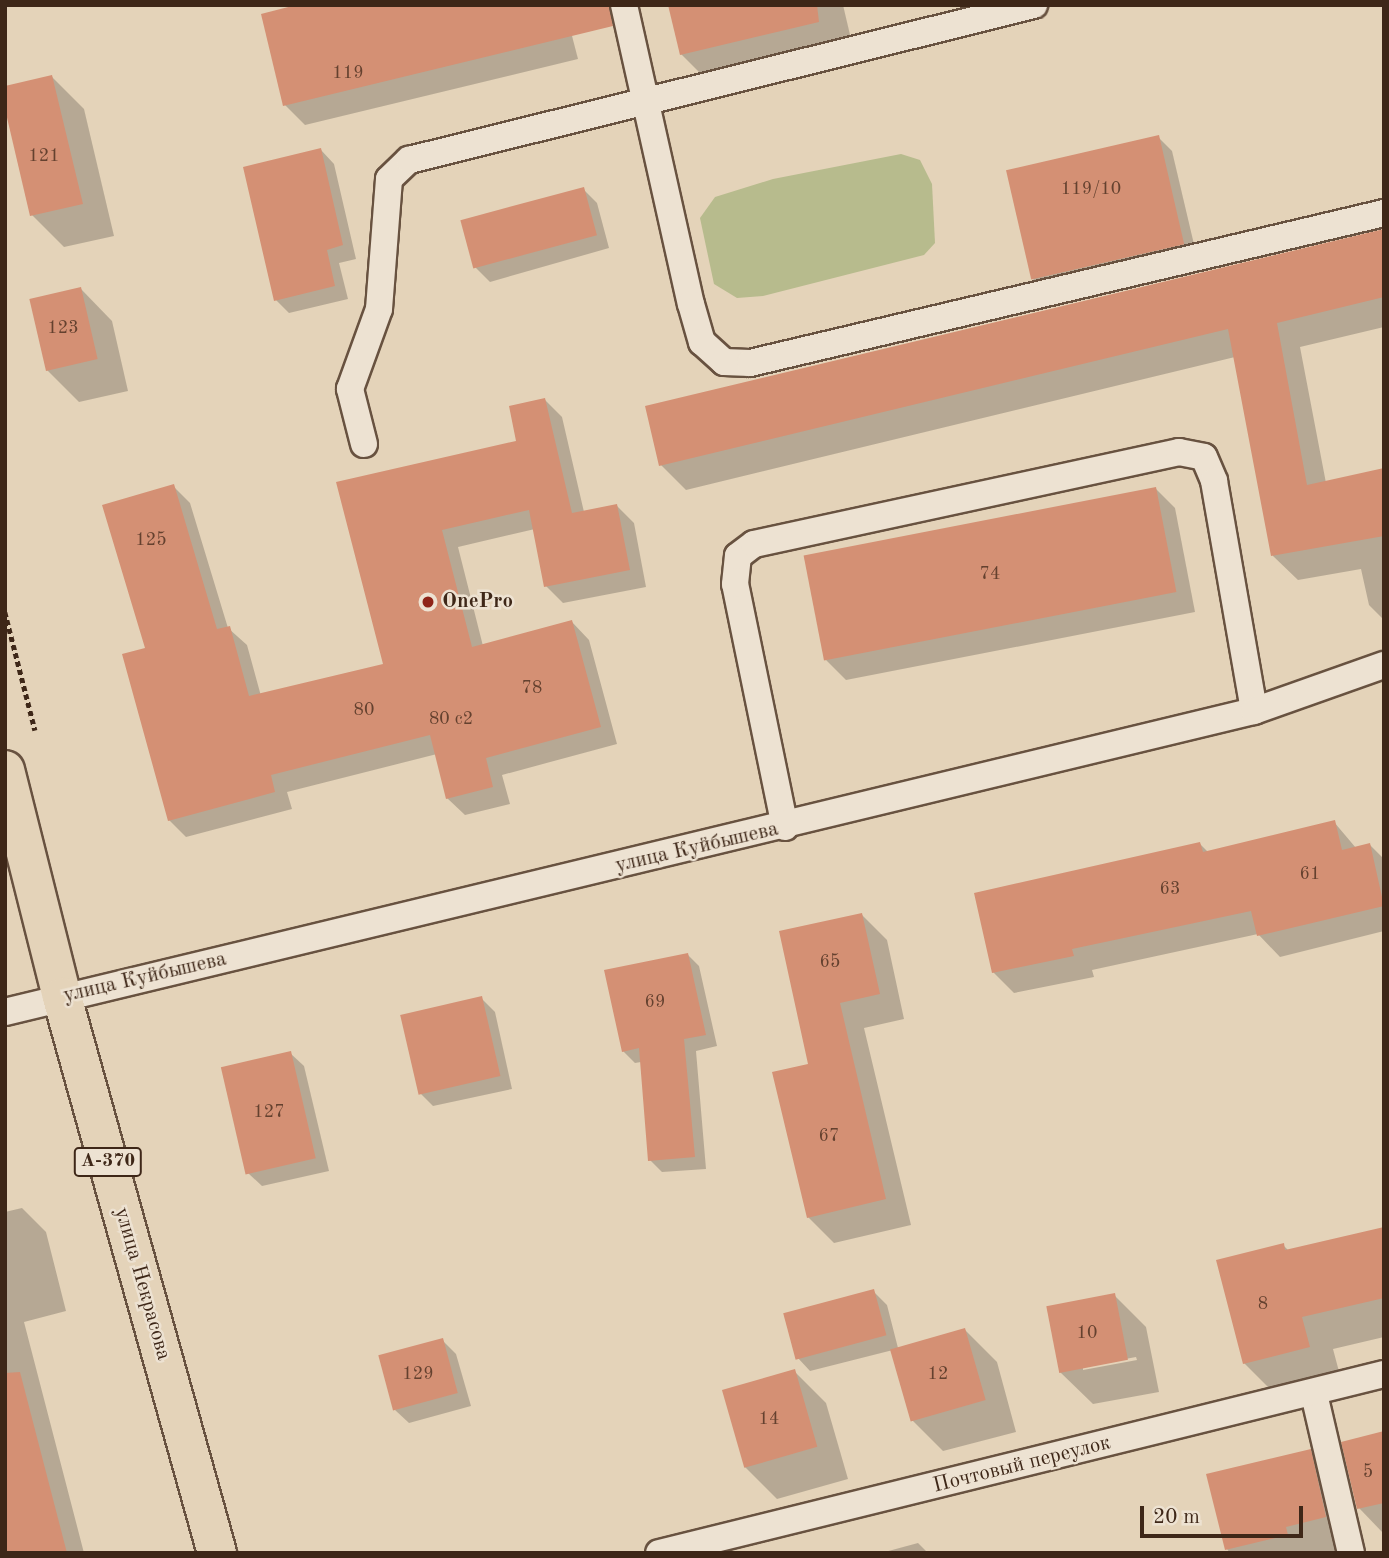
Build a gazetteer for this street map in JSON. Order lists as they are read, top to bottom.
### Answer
{
  "streets": {
    "main road": ["А-370", "улица Некрасова"],
    "lane": ["улица Куйбышева", "Почтовый переулок"]
  },
  "crossings": [
    ["улица Куйбышева", "улица Некрасова"]
  ],
  "places": ["OnePro"],
  "house_numbers": [
    "119",
    "121",
    "119/10",
    "123",
    "125",
    "74",
    "78",
    "80",
    "80 с2",
    "61",
    "63",
    "65",
    "69",
    "127",
    "67",
    "8",
    "10",
    "129",
    "12",
    "14",
    "5"
  ],
  "scale_bar": "20 m"
}
